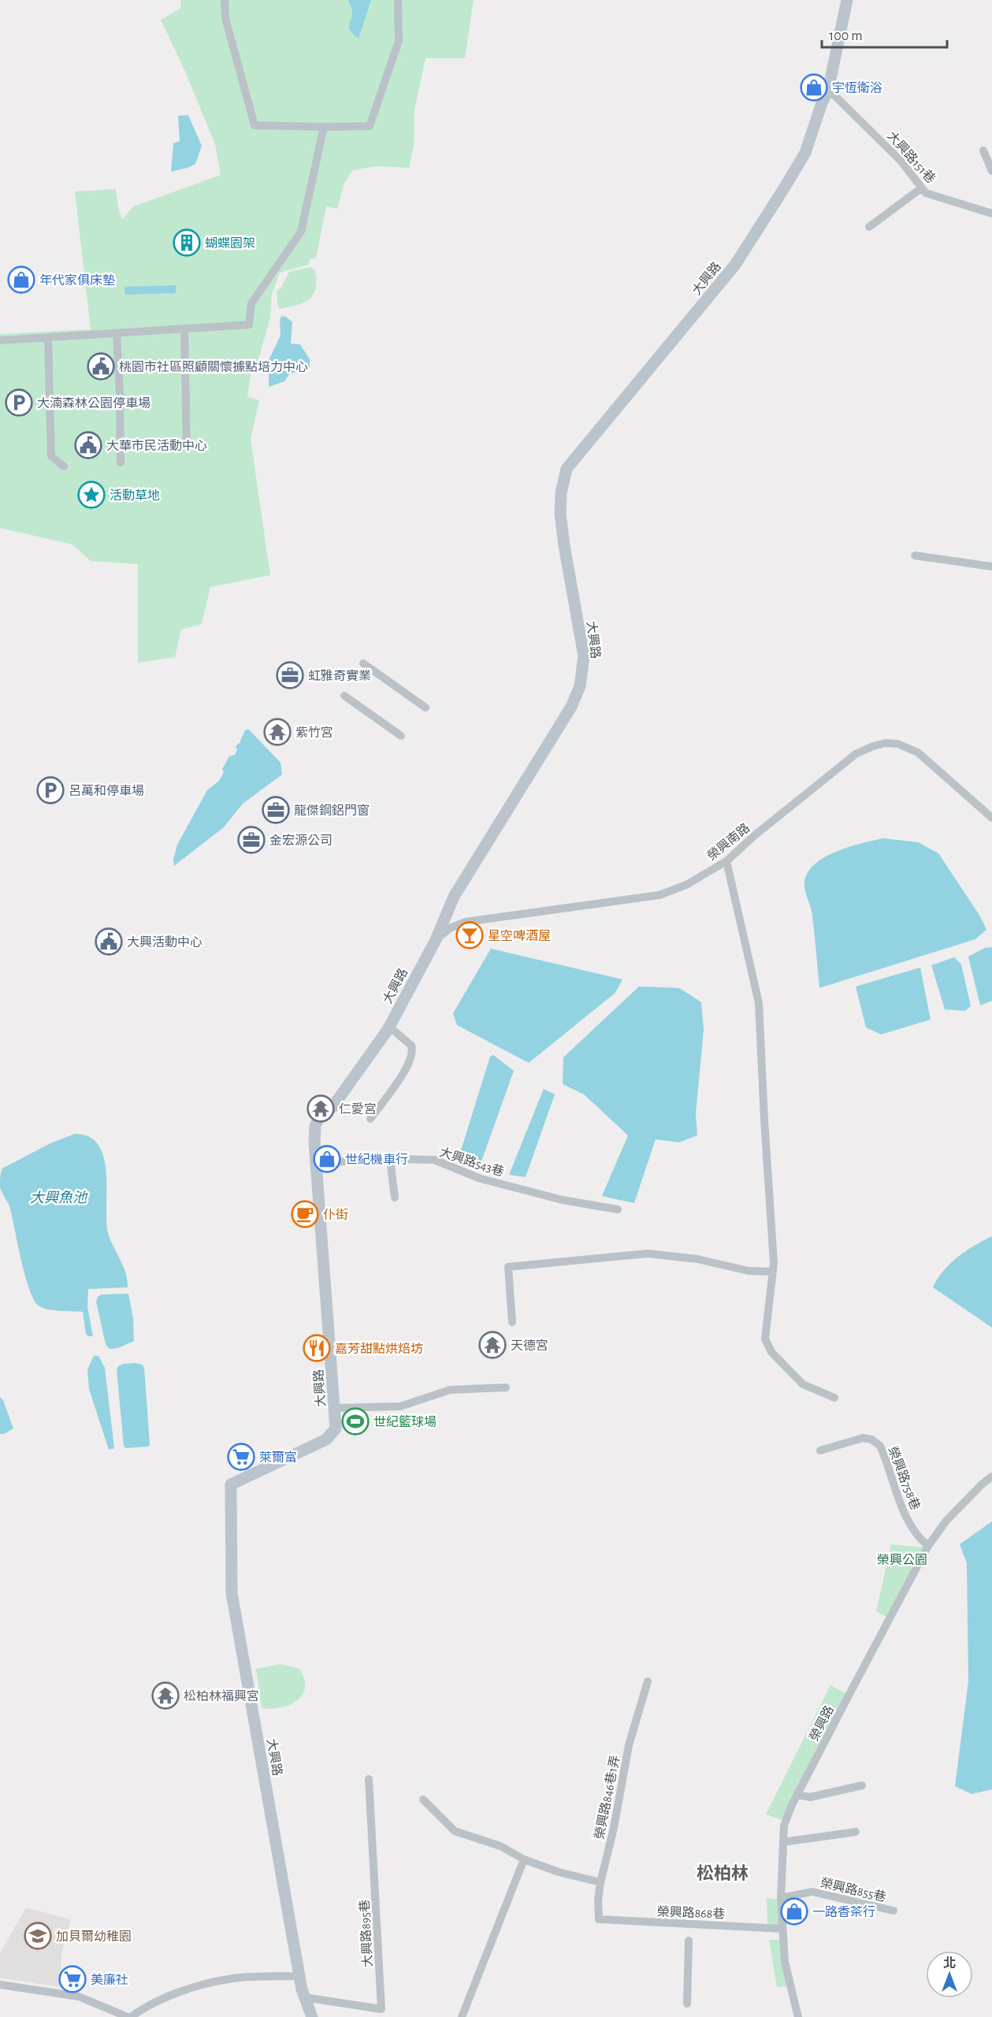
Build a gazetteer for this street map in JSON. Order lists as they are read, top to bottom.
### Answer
{
  "streets": {
    "street": [
      "大興路151巷",
      "大興路",
      "榮興南路",
      "大興路543巷",
      "榮興路758巷",
      "榮興路",
      "榮興路846巷1弄",
      "榮興路855巷",
      "榮興路868巷",
      "大興路895巷"
    ]
  },
  "crossings": [
    ["大興路151巷", "大興路"],
    ["大興路", "榮興南路"],
    ["大興路", "大興路543巷"],
    ["大興路", "大興路895巷"],
    ["榮興路758巷", "榮興路"],
    ["榮興路", "榮興路855巷"],
    ["榮興路", "榮興路868巷"],
    ["榮興路846巷1弄", "榮興路868巷"]
  ],
  "districts": ["松柏林"],
  "water": ["大興魚池"],
  "parks": ["榮興公園"],
  "places": {
    "shop": [
      "宇恆衛浴",
      "年代家俱床墊",
      "世紀機車行",
      "一路香茶行"
    ],
    "building": ["蝴蝶園架"],
    "public building": ["桃園市社區照顧關懷據點培力中心", "大華市民活動中心", "大興活動中心"],
    "parking": ["大湳森林公園停車場", "呂萬和停車場"],
    "place": ["活動草地"],
    "office": ["虹雅奇實業", "龍傑鋼鋁門窗", "金宏源公司"],
    "temple": [
      "紫竹宮",
      "仁愛宮",
      "天德宮",
      "松柏林福興宮"
    ],
    "bar": ["星空啤酒屋"],
    "cafe": ["仆街"],
    "restaurant": ["嘉芳甜點烘焙坊"],
    "sports": ["世紀籃球場"],
    "supermarket": ["萊爾富", "美廉社"],
    "school or university": ["加貝爾幼稚園"]
  },
  "scale_bar": "100 m",
  "north": "top"
}
